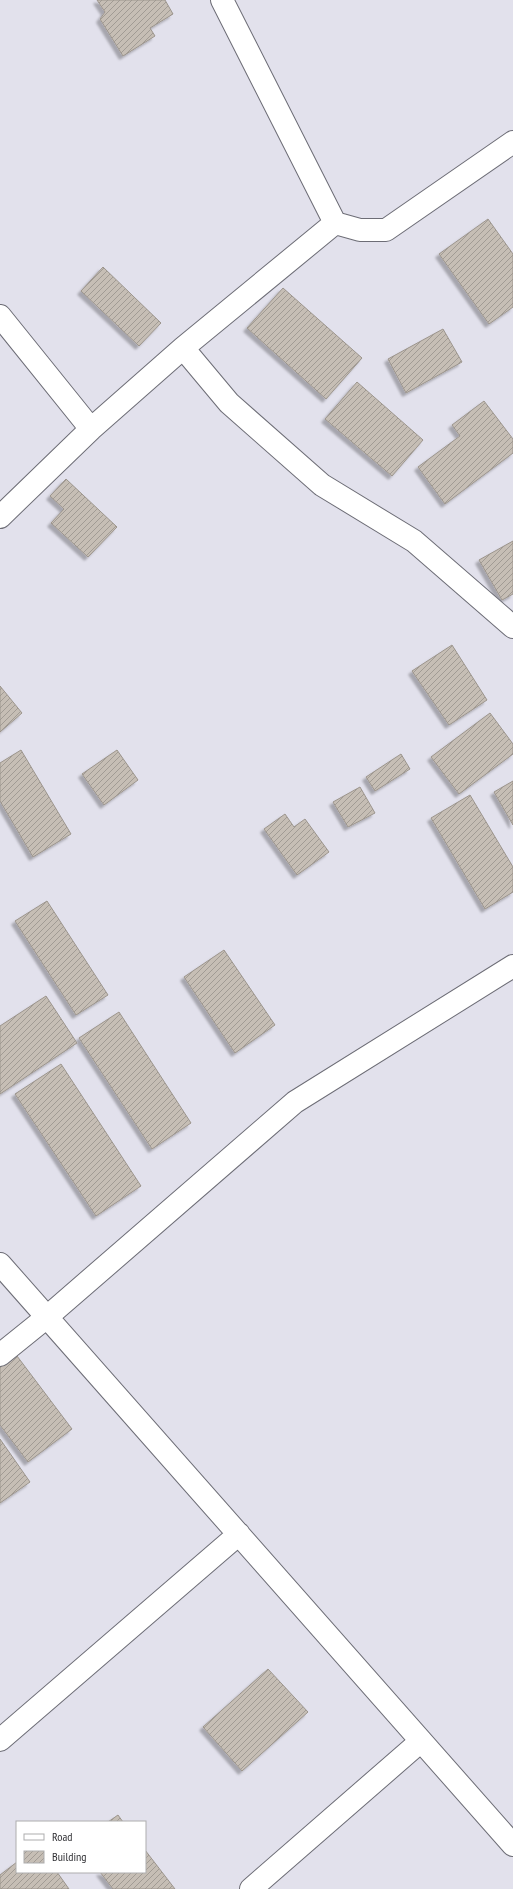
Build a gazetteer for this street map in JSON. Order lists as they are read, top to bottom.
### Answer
{
  "legend": ["Road", "Building"]
}
